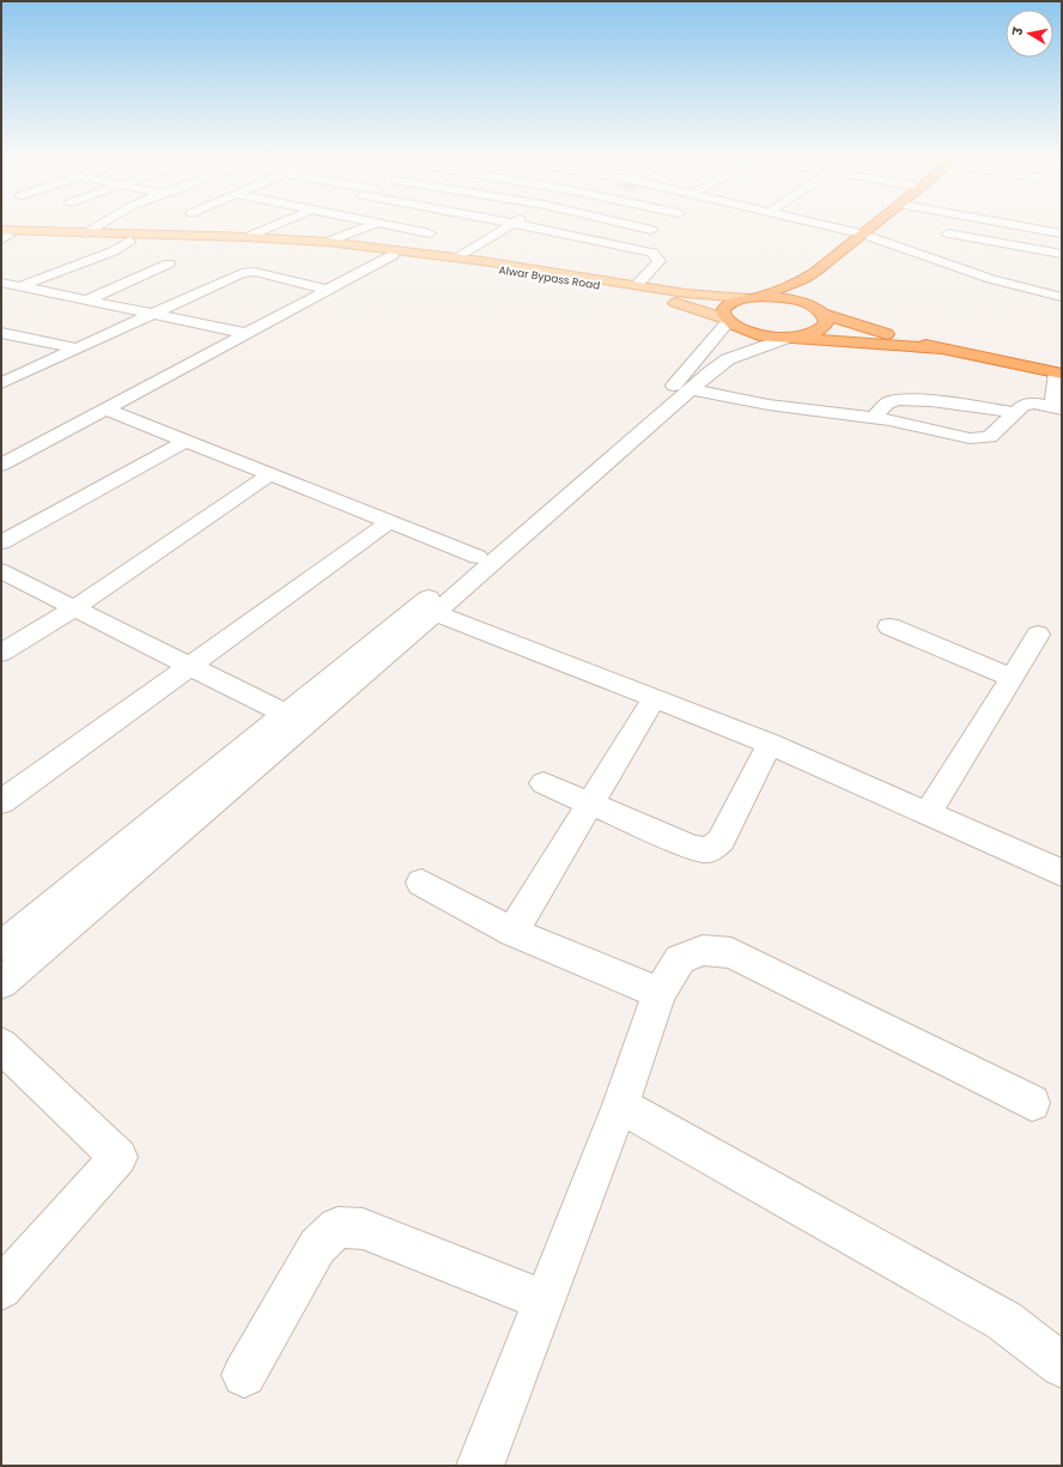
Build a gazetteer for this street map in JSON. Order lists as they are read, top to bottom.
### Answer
{
  "streets": {
    "main road": ["Alwar Bypass Road"]
  },
  "north": "left"
}
